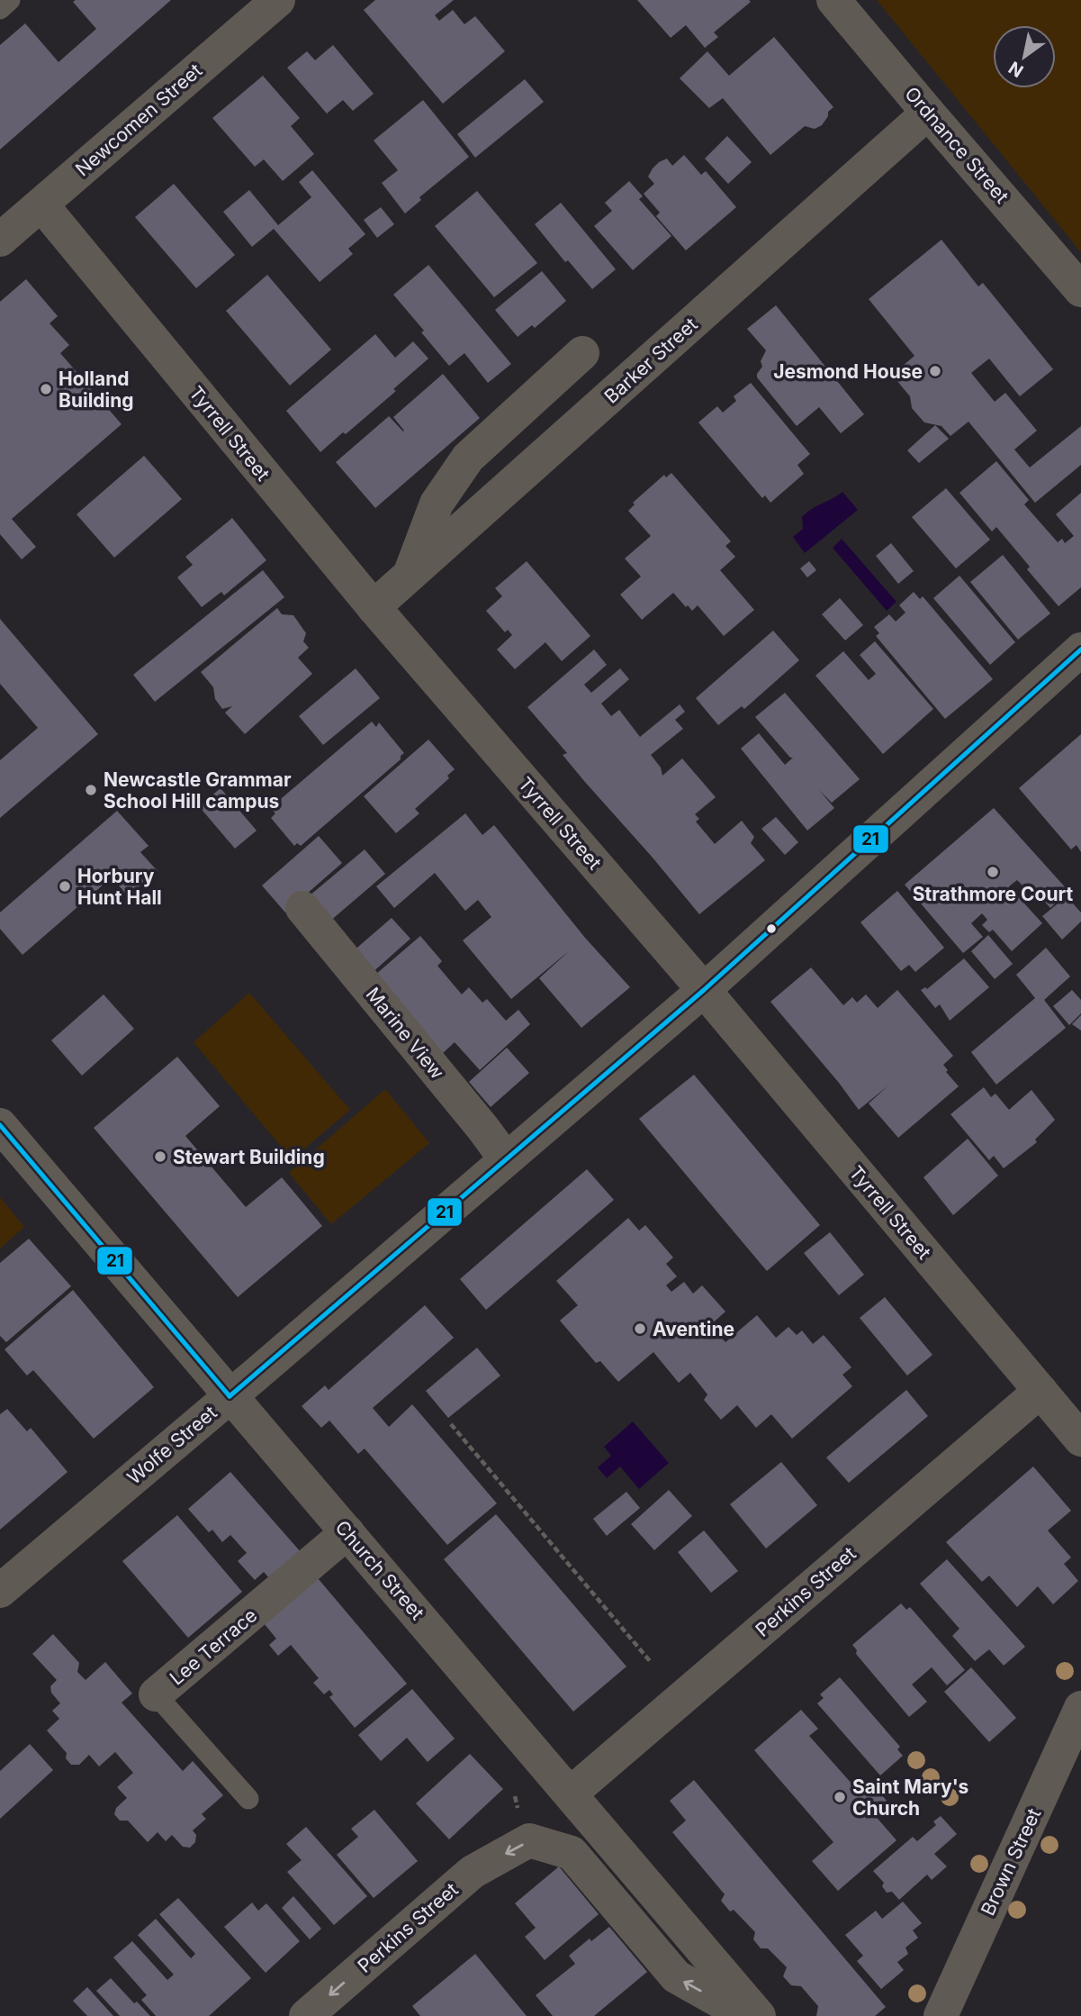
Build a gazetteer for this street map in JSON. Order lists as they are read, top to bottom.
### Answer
{
  "streets": {
    "street": [
      "Newcomen Street",
      "Ordnance Street",
      "Barker Street",
      "Tyrrell Street",
      "Marine View",
      "Wolfe Street",
      "Church Street",
      "Perkins Street",
      "Lee Terrace",
      "Brown Street"
    ]
  },
  "crossings": [
    ["Newcomen Street", "Tyrrell Street"],
    ["Ordnance Street", "Barker Street"],
    ["Barker Street", "Tyrrell Street"],
    ["Tyrrell Street", "Wolfe Street"],
    ["Tyrrell Street", "Perkins Street"],
    ["Marine View", "Wolfe Street"],
    ["Wolfe Street", "Church Street"],
    ["Church Street", "Perkins Street"],
    ["Church Street", "Lee Terrace"]
  ],
  "places": [
    "Jesmond House",
    "Holland Building",
    "Newcastle Grammar School Hill campus",
    "Strathmore Court",
    "Horbury Hunt Hall",
    "Stewart Building",
    "Aventine",
    "Saint Mary's Church"
  ],
  "lines": ["transit line 21"],
  "north": "bottom left"
}
